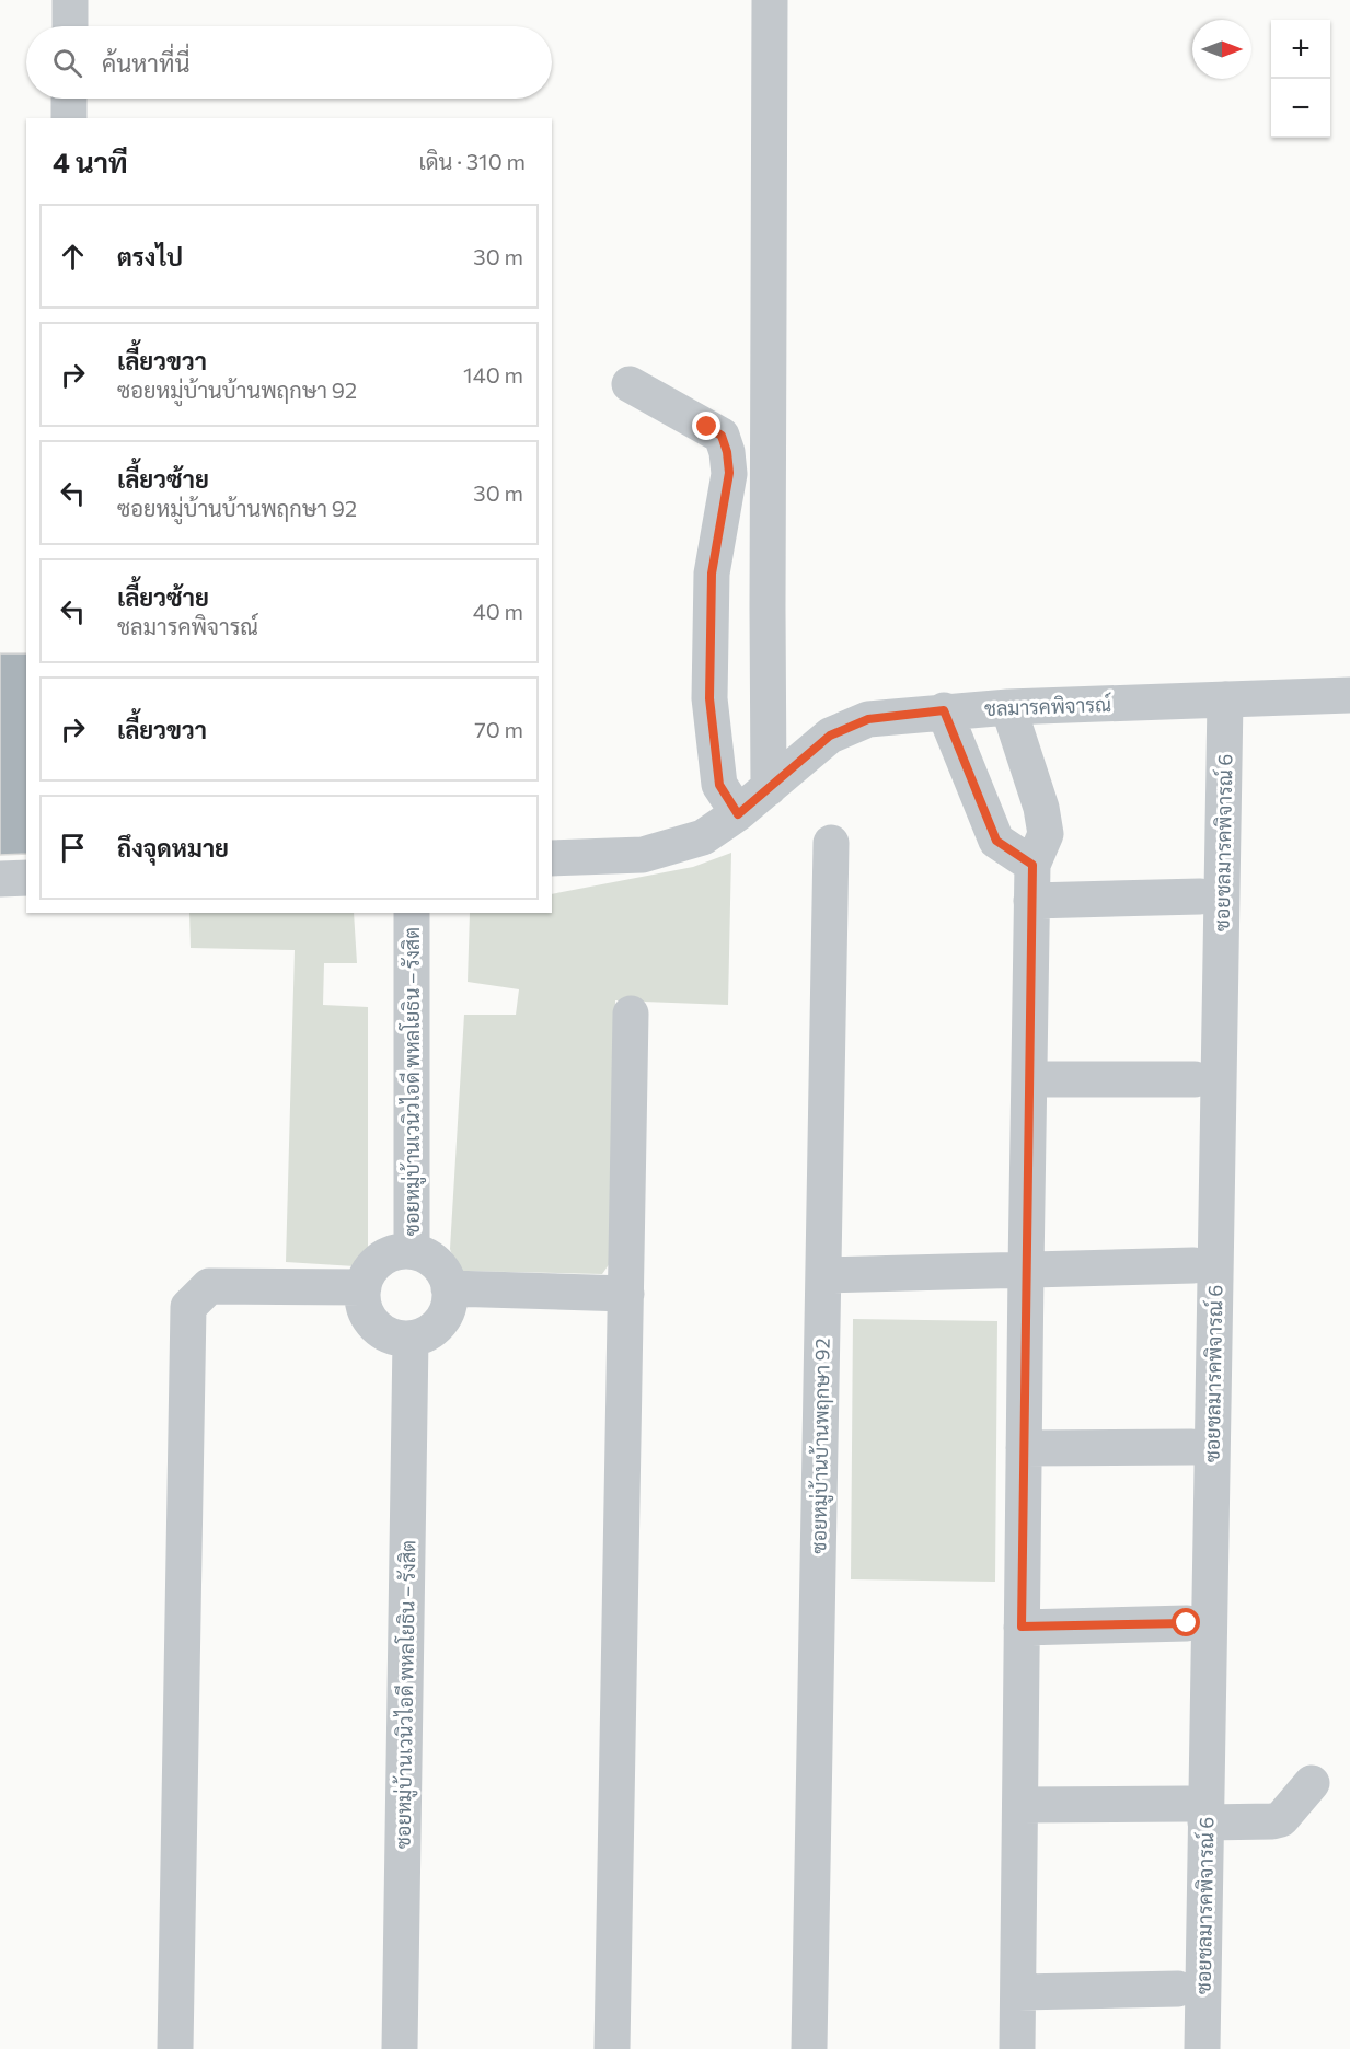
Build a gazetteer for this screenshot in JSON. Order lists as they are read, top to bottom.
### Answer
{
  "streets": {
    "street": [
      "ชลมารคพิจารณ์",
      "ซอยชลมารคพิจารณ์ 6",
      "ซอยหมู่บ้านเวนิวไอดี พหลโยธิน – รังสิต",
      "ซอยหมู่บ้านบ้านพฤกษา 92"
    ]
  },
  "crossings": [
    ["ชลมารคพิจารณ์", "ซอยชลมารคพิจารณ์ 6"]
  ],
  "north": "right",
  "page": {
    "map_buttons": ["+", "−"],
    "search": "ค้นหาที่นี่",
    "heading": ["4 นาที", "เดิน · 310 m"],
    "list": [
      ["ตรงไป", "30 m"],
      ["เลี้ยวขวา", "ซอยหมู่บ้านบ้านพฤกษา 92", "140 m"],
      ["เลี้ยวซ้าย", "ซอยหมู่บ้านบ้านพฤกษา 92", "30 m"],
      ["เลี้ยวซ้าย", "ชลมารคพิจารณ์", "40 m"],
      ["เลี้ยวขวา", "70 m"],
      "ถึงจุดหมาย"
    ]
  }
}
